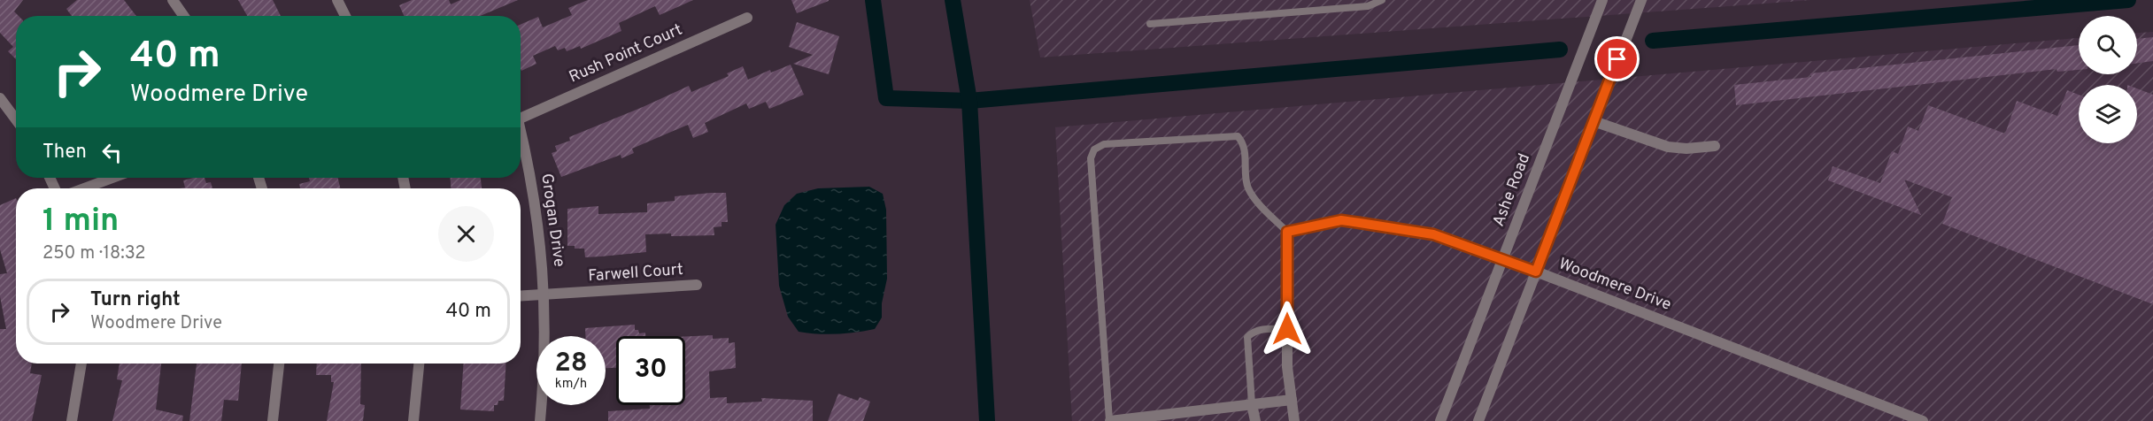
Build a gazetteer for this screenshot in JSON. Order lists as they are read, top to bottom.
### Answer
{
  "streets": {
    "street": [
      "Rush Point Court",
      "Ashe Road",
      "Grogan Drive",
      "Farwell Court",
      "Woodmere Drive"
    ]
  },
  "crossings": [
    ["Ashe Road", "Woodmere Drive"],
    ["Grogan Drive", "Farwell Court"]
  ],
  "page": {
    "turn": ["40 m", "Woodmere Drive"],
    "then": "Then",
    "heading": ["1 min", "250 m · 18:32"],
    "list": [
      {
        "name": "Turn right",
        "note": "Woodmere Drive",
        "value": "40 m"
      }
    ],
    "speed": "28 km/h",
    "limit": "30"
  }
}
